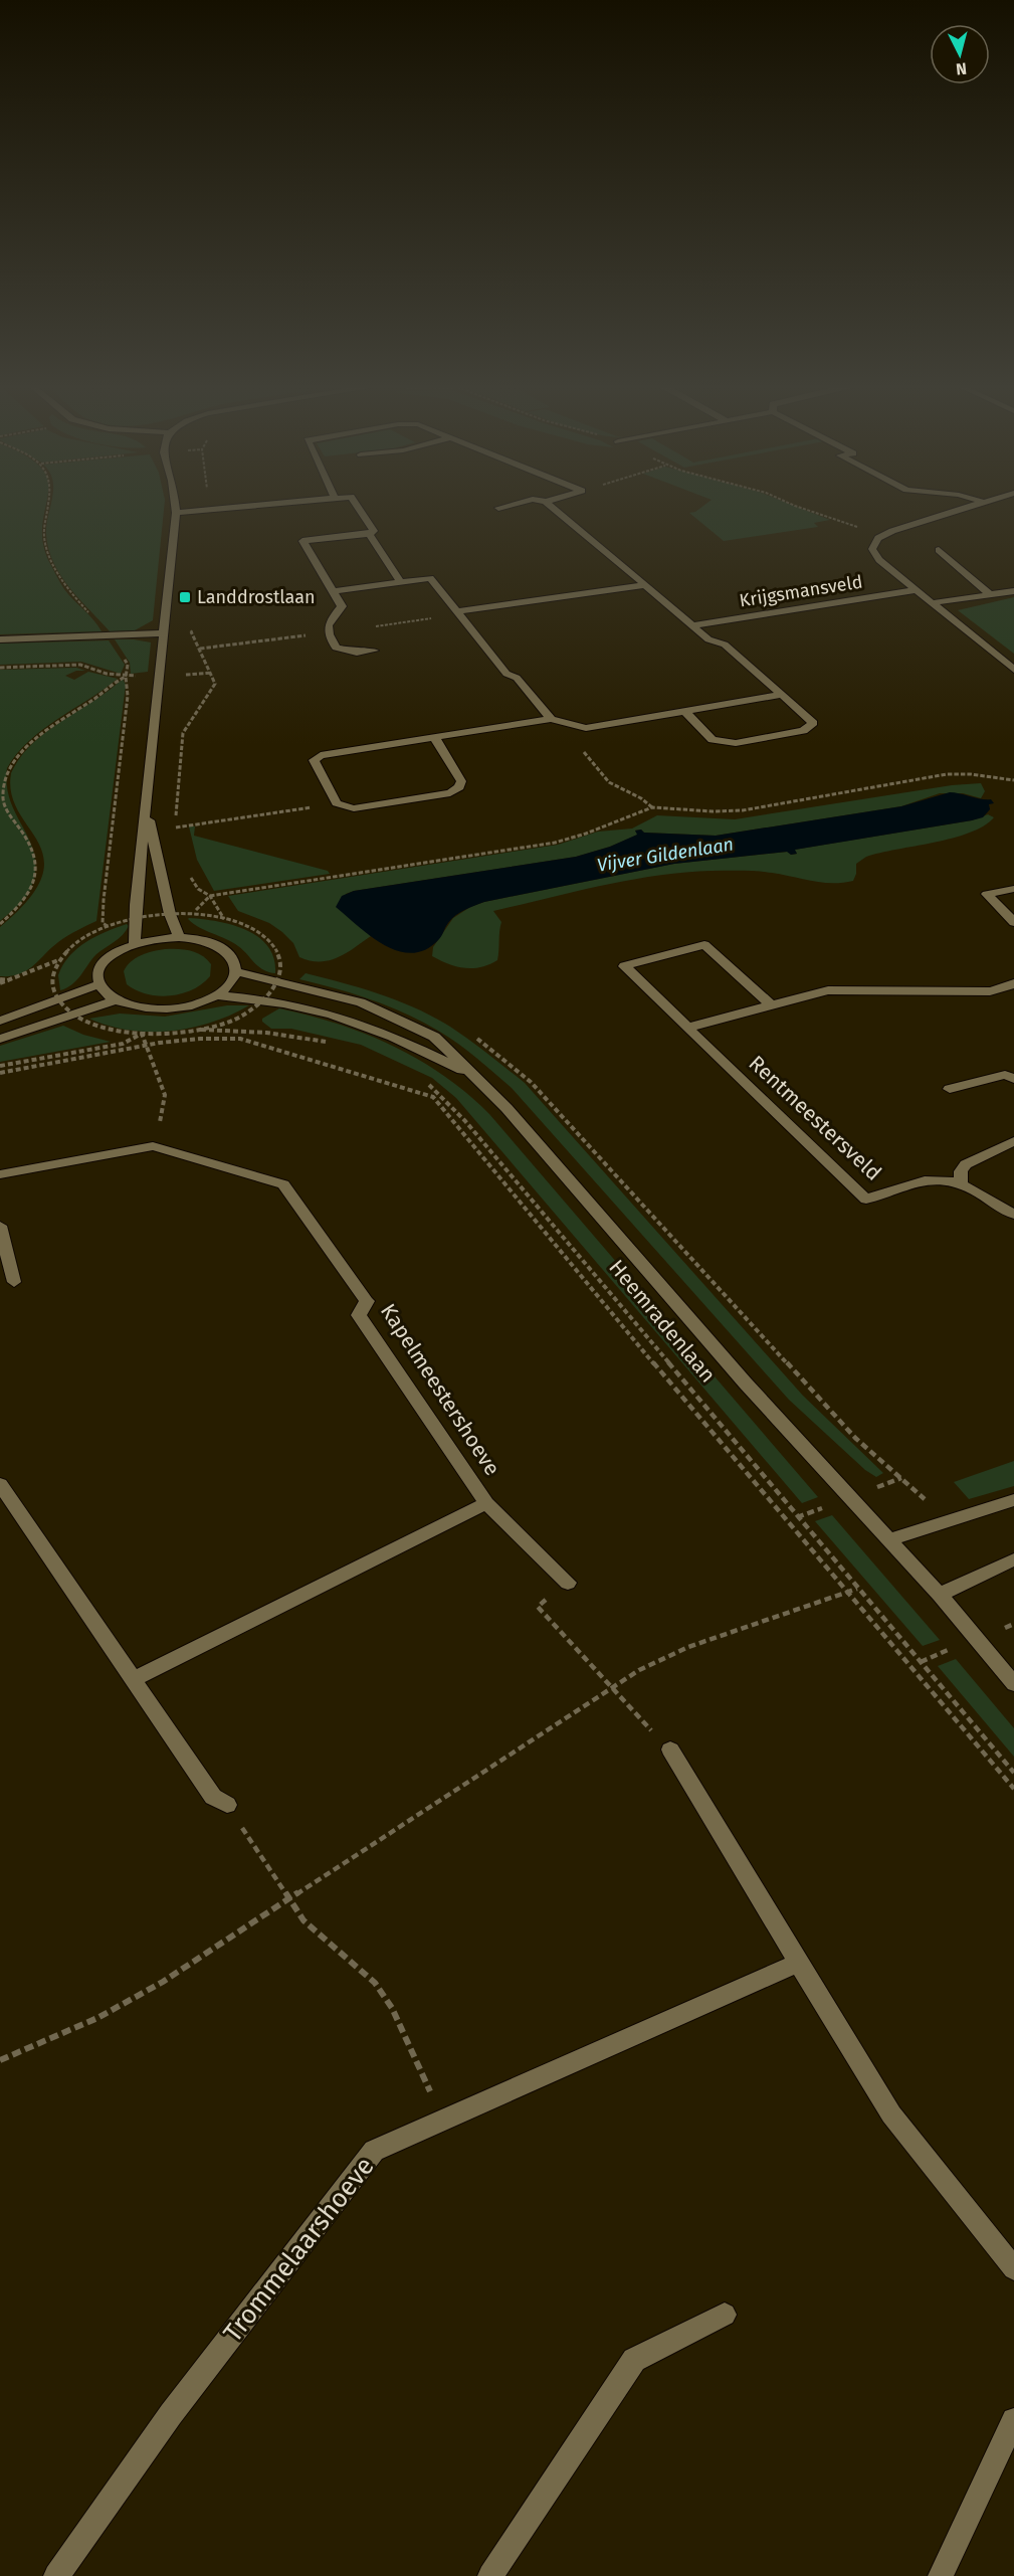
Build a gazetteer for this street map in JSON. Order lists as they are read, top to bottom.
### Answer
{
  "streets": {
    "street": [
      "Krijgsmansveld",
      "Rentmeestersveld",
      "Heemradenlaan",
      "Kapelmeestershoeve",
      "Trommelaarshoeve"
    ]
  },
  "water": ["Vijver Gildenlaan"],
  "places": {
    "transit": ["Landdrostlaan"]
  },
  "north": "bottom"
}
